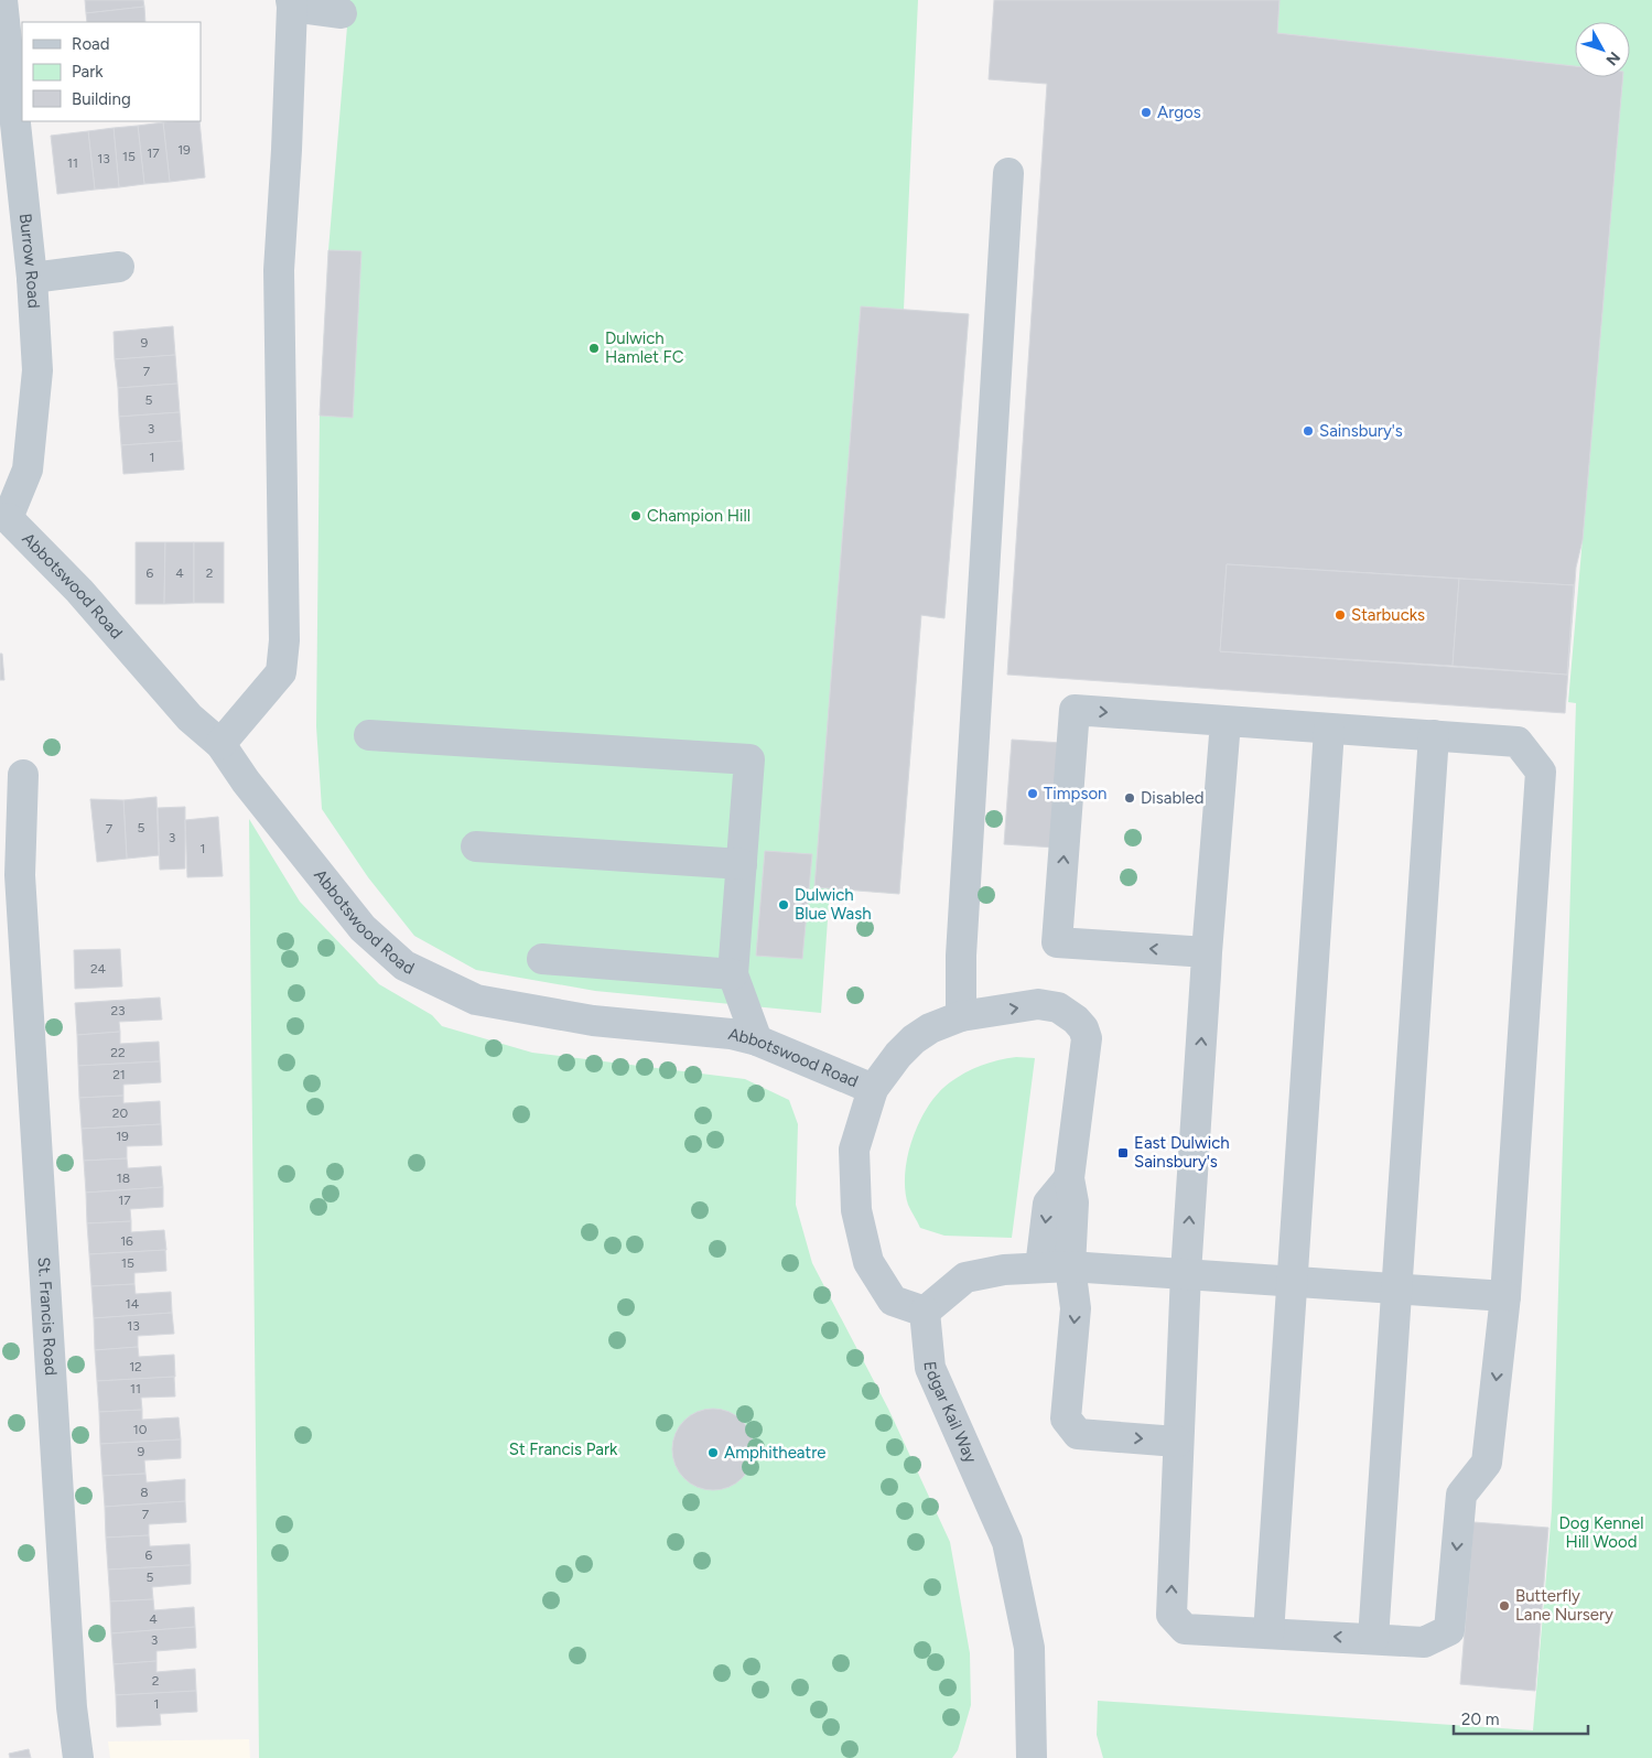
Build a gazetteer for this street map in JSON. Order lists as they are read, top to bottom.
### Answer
{
  "streets": {
    "street": [
      "Burrow Road",
      "Abbotswood Road",
      "St. Francis Road",
      "Edgar Kail Way"
    ]
  },
  "crossings": [
    ["Burrow Road", "Abbotswood Road"]
  ],
  "parks": ["St Francis Park", "Dog Kennel Hill Wood"],
  "places": {
    "other": [
      "Argos",
      "Dulwich Hamlet FC",
      "Sainsbury's",
      "Champion Hill",
      "Starbucks",
      "Timpson",
      "Disabled",
      "Dulwich Blue Wash",
      "Amphitheatre",
      "Butterfly Lane Nursery"
    ],
    "transit": ["East Dulwich Sainsbury's"]
  },
  "house_numbers": [
    "19",
    "17",
    "15",
    "13",
    "11",
    "9",
    "7",
    "5",
    "3",
    "1",
    "6",
    "4",
    "2",
    "5",
    "7",
    "3",
    "1",
    "24",
    "23",
    "22",
    "21",
    "20",
    "19",
    "18",
    "17",
    "16",
    "15",
    "14",
    "13",
    "12",
    "11",
    "10",
    "9",
    "8",
    "7",
    "6",
    "5",
    "4",
    "3",
    "2",
    "1"
  ],
  "legend": ["Road", "Park", "Building"],
  "scale_bar": "20 m",
  "north": "bottom right"
}
